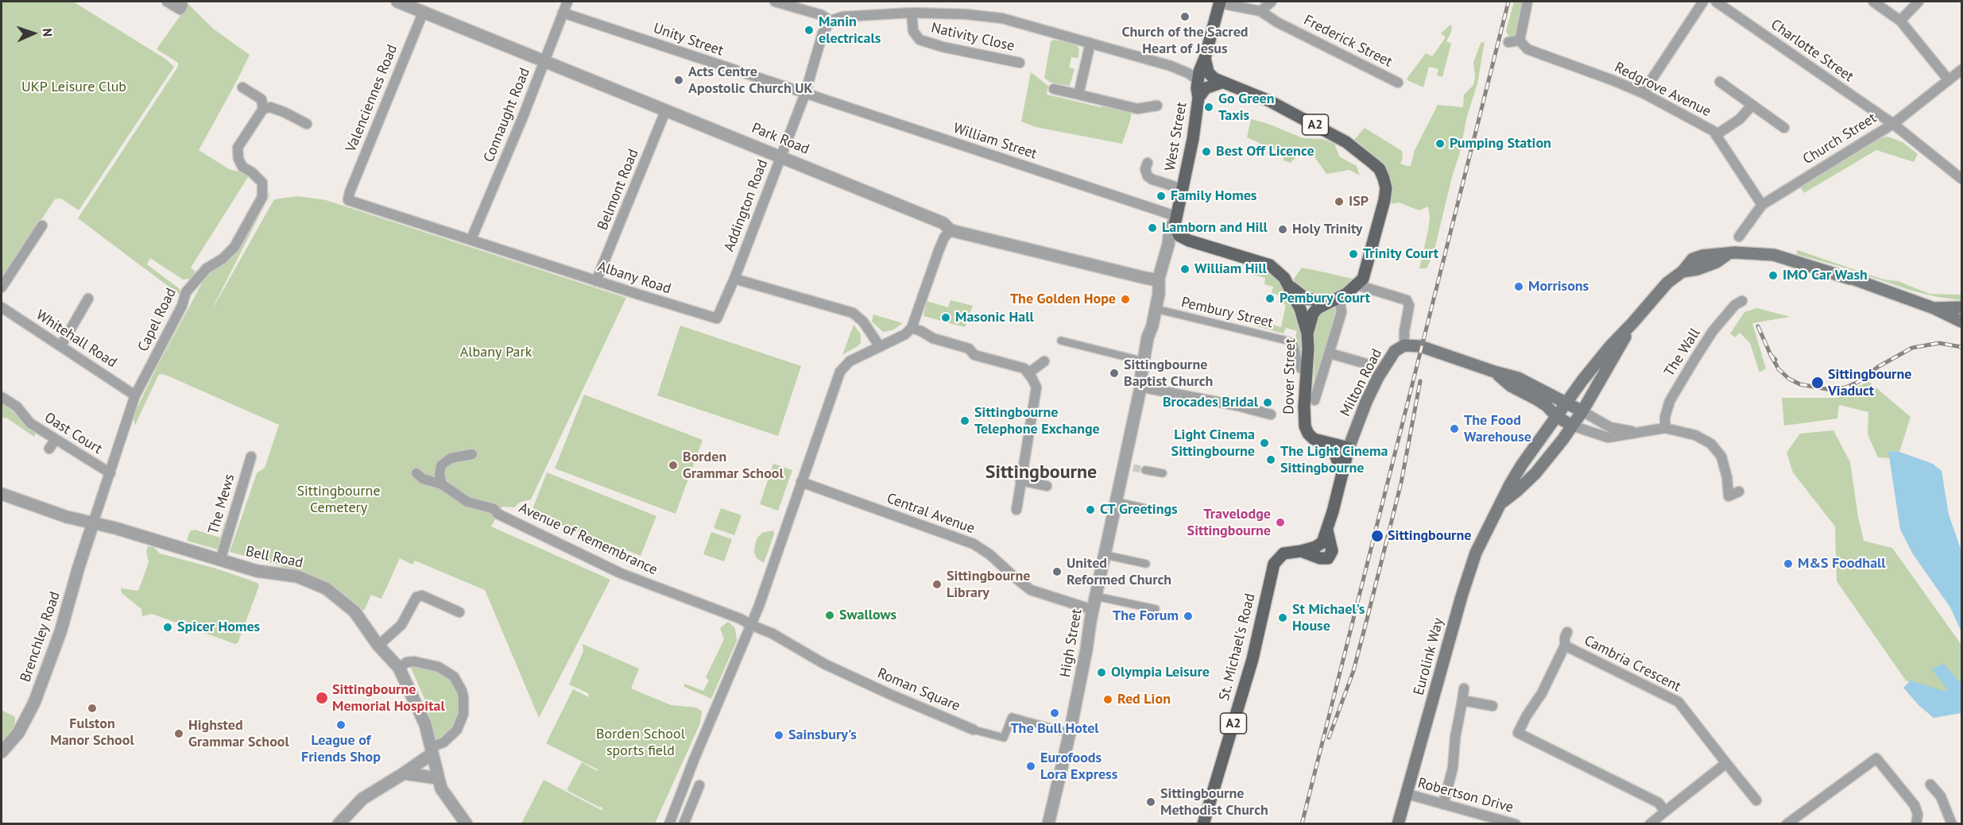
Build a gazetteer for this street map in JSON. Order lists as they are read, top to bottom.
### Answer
{
  "streets": {
    "main road": [
      "A2",
      "West Street",
      "Dover Street",
      "Milton Road",
      "St. Michael's Road",
      "Eurolink Way"
    ],
    "street": [
      "Nativity Close",
      "Unity Street",
      "Frederick Street",
      "Charlotte Street",
      "Redgrove Avenue",
      "Valenciennes Road",
      "Connaught Road",
      "Park Road",
      "Church Street",
      "William Street",
      "Belmont Road",
      "Addington Road",
      "Albany Road",
      "Pembury Street",
      "Capel Road",
      "Whitehall Road",
      "The Wall",
      "Oast Court",
      "The Mews",
      "Central Avenue",
      "Avenue of Remembrance",
      "Bell Road",
      "Brenchley Road",
      "High Street",
      "Cambria Crescent",
      "Roman Square",
      "Robertson Drive"
    ]
  },
  "crossings": [
    ["Unity Street", "Connaught Road"],
    ["Unity Street", "William Street"],
    ["Unity Street", "Addington Road"],
    ["Charlotte Street", "Church Street"],
    ["Redgrove Avenue", "Church Street"],
    ["Valenciennes Road", "Park Road"],
    ["Valenciennes Road", "Albany Road"],
    ["Connaught Road", "Park Road"],
    ["Connaught Road", "Albany Road"],
    ["West Street", "Park Road"],
    ["West Street", "William Street"],
    ["West Street", "Pembury Street"],
    ["West Street", "High Street"],
    ["Park Road", "Belmont Road"],
    ["Park Road", "Addington Road"],
    ["William Street", "Addington Road"],
    ["Belmont Road", "Albany Road"],
    ["Addington Road", "Albany Road"],
    ["Capel Road", "Whitehall Road"],
    ["Capel Road", "Oast Court"],
    ["Capel Road", "Bell Road"],
    ["Capel Road", "Brenchley Road"],
    ["Dover Street", "Milton Road"],
    ["Dover Street", "St. Michael's Road"],
    ["Milton Road", "St. Michael's Road"],
    ["Milton Road", "Eurolink Way"],
    ["The Mews", "Bell Road"],
    ["Central Avenue", "High Street"],
    ["Avenue of Remembrance", "Roman Square"],
    ["Bell Road", "Brenchley Road"],
    ["High Street", "Roman Square"],
    ["Eurolink Way", "Robertson Drive"]
  ],
  "districts": ["Sittingbourne"],
  "parks": [
    "UKP Leisure Club",
    "Albany Park",
    "Sittingbourne Cemetery",
    "Borden School sports field"
  ],
  "places": [
    "Church of the Sacred Heart of Jesus",
    "Manin electricals",
    "Acts Centre Apostolic Church UK",
    "Go Green Taxis",
    "Pumping Station",
    "Best Off Licence",
    "Family Homes",
    "ISP",
    "Lamborn and Hill",
    "Holy Trinity",
    "Trinity Court",
    "William Hill",
    "IMO Car Wash",
    "Morrisons",
    "Pembury Court",
    "The Golden Hope",
    "Masonic Hall",
    "Sittingbourne Baptist Church",
    "Sittingbourne Viaduct",
    "Brocades Bridal",
    "Sittingbourne Telephone Exchange",
    "The Food Warehouse",
    "Light Cinema Sittingbourne",
    "The Light Cinema Sittingbourne",
    "Borden Grammar School",
    "CT Greetings",
    "Travelodge Sittingbourne",
    "Sittingbourne",
    "M&S Foodhall",
    "United Reformed Church",
    "Sittingbourne Library",
    "Swallows",
    "The Forum",
    "St Michael's House",
    "Spicer Homes",
    "Olympia Leisure",
    "Sittingbourne Memorial Hospital",
    "Red Lion",
    "Fulston Manor School",
    "The Bull Hotel",
    "League of Friends Shop",
    "Highsted Grammar School",
    "Sainsbury's",
    "Eurofoods Lora Express",
    "Sittingbourne Methodist Church"
  ],
  "north": "right"
}
